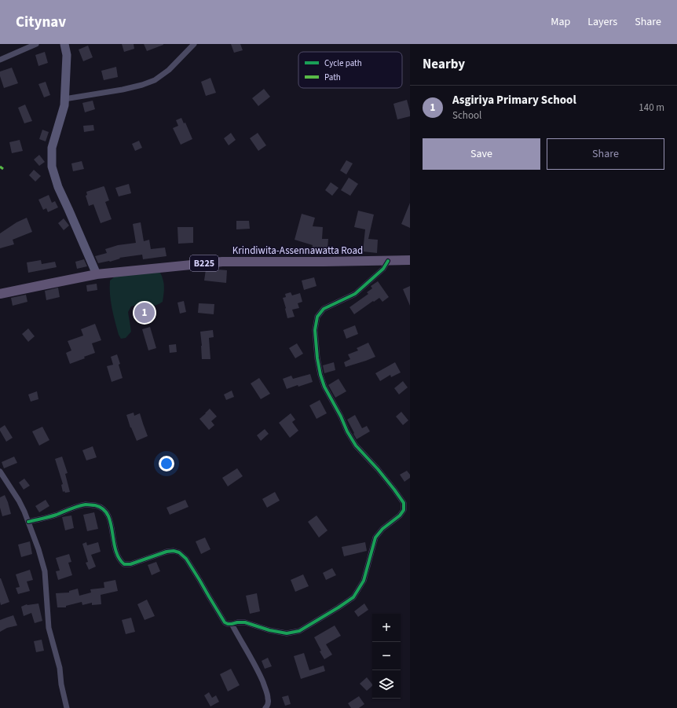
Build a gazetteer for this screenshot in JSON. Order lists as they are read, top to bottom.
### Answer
{
  "streets": {
    "main road": ["Krindiwita-Assennawatta Road", "B225"]
  },
  "legend": ["Cycle path", "Path"],
  "page": {
    "header": "Citynav",
    "nav": ["Map", "Layers", "Share"],
    "heading": "Nearby",
    "list": [
      {
        "mark": "1",
        "name": "Asgiriya Primary School",
        "note": "School",
        "value": "140 m"
      }
    ],
    "buttons": ["Save", "Share"],
    "pins": "1",
    "map_buttons": ["+", "−"]
  }
}
